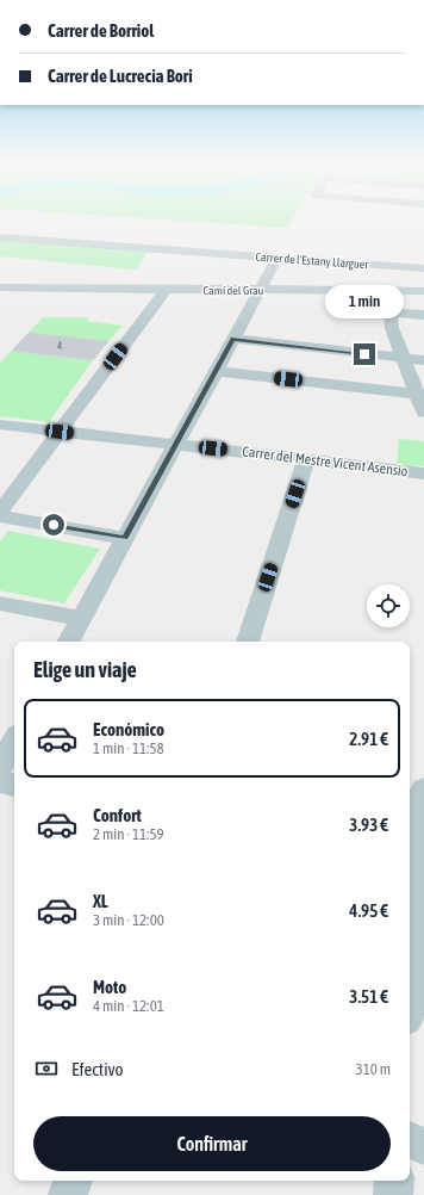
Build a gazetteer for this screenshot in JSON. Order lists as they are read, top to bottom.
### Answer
{
  "streets": {
    "street": ["Carrer de l'Estany Llarguer", "Camí del Grau", "Carrer del Mestre Vicent Asensio"]
  },
  "house_numbers": ["4"],
  "page": {
    "banner": ["Carrer de Borriol", "Carrer de Lucrecia Bori"],
    "bubble": "1 min",
    "heading": "Elige un viaje",
    "list": [
      {
        "name": "Económico",
        "note": "1 min · 11:58",
        "value": "2.91 €"
      },
      {
        "name": "Confort",
        "note": "2 min · 11:59",
        "value": "3.93 €"
      },
      {
        "name": "XL",
        "note": "3 min · 12:00",
        "value": "4.95 €"
      },
      {
        "name": "Moto",
        "note": "4 min · 12:01",
        "value": "3.51 €"
      }
    ],
    "pay": ["Efectivo", "310 m"],
    "buttons": "Confirmar"
  }
}
